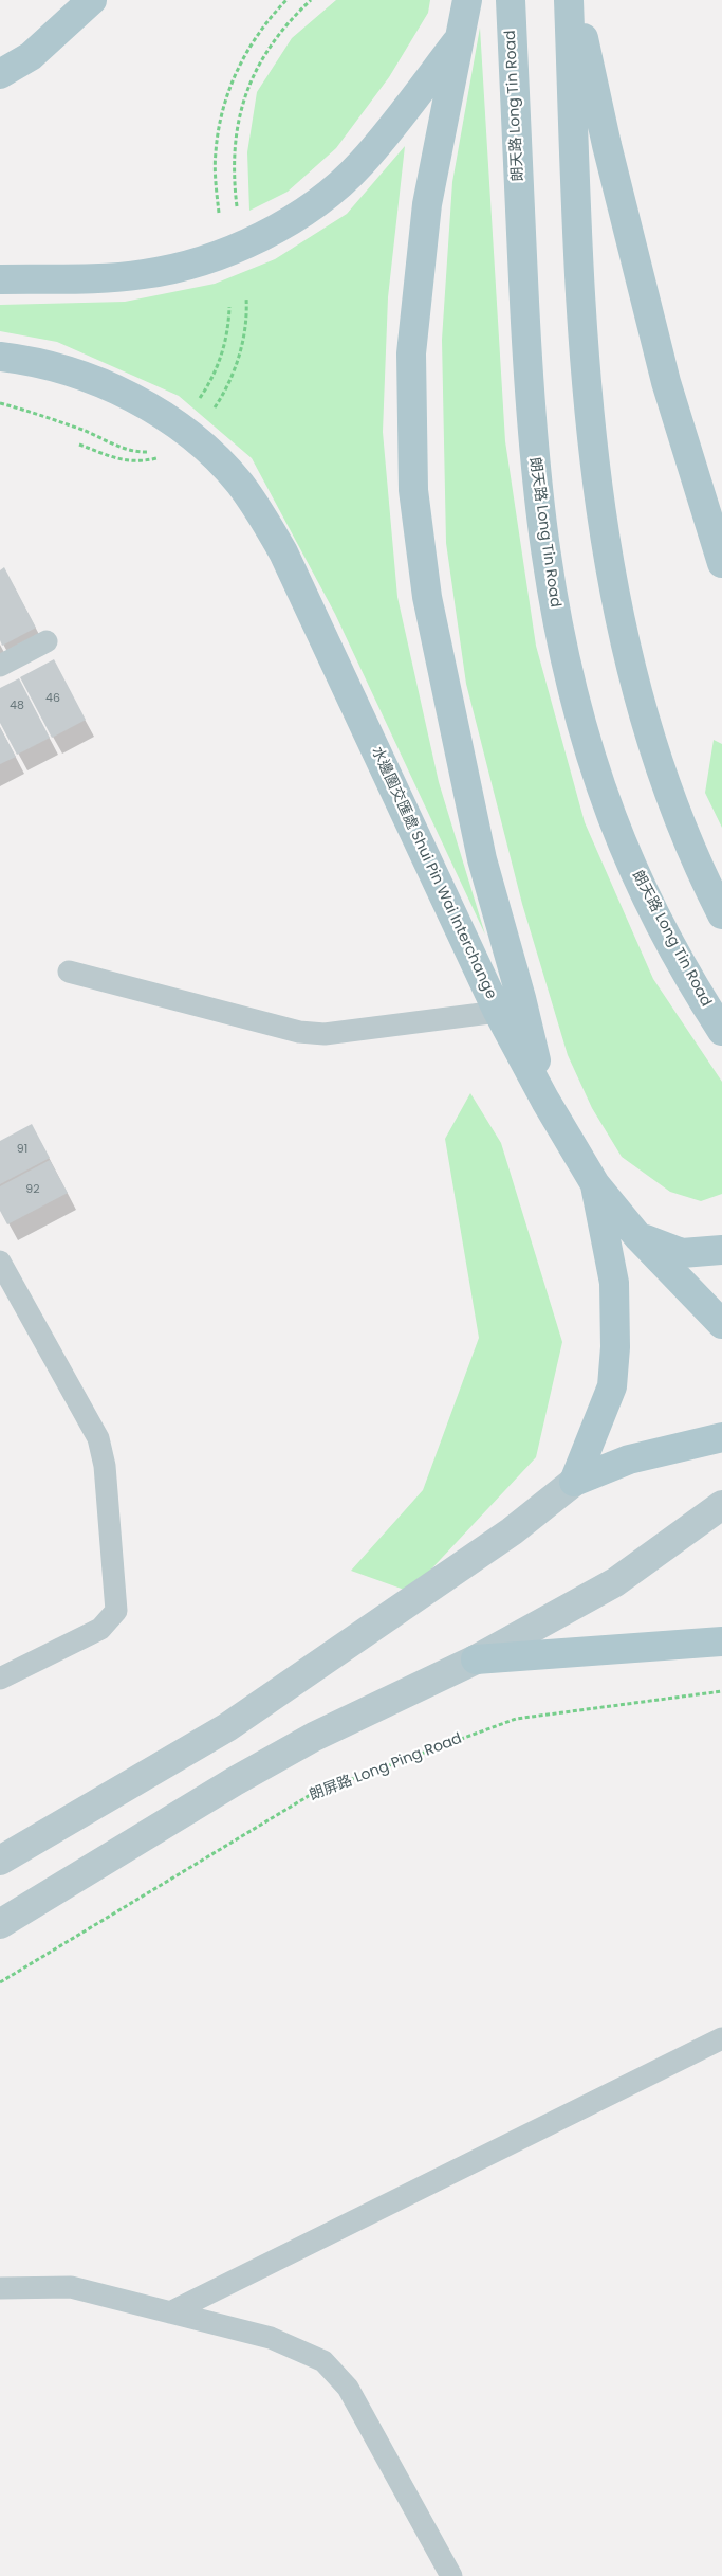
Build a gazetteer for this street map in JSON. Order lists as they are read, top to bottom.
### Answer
{
  "streets": {
    "main road": ["朗天路 Long Tin Road", "水邊圍交匯處 Shui Pin Wai Interchange"],
    "path": ["朗屏路 Long Ping Road"]
  },
  "house_numbers": [
    "46",
    "48",
    "91",
    "92"
  ]
}
